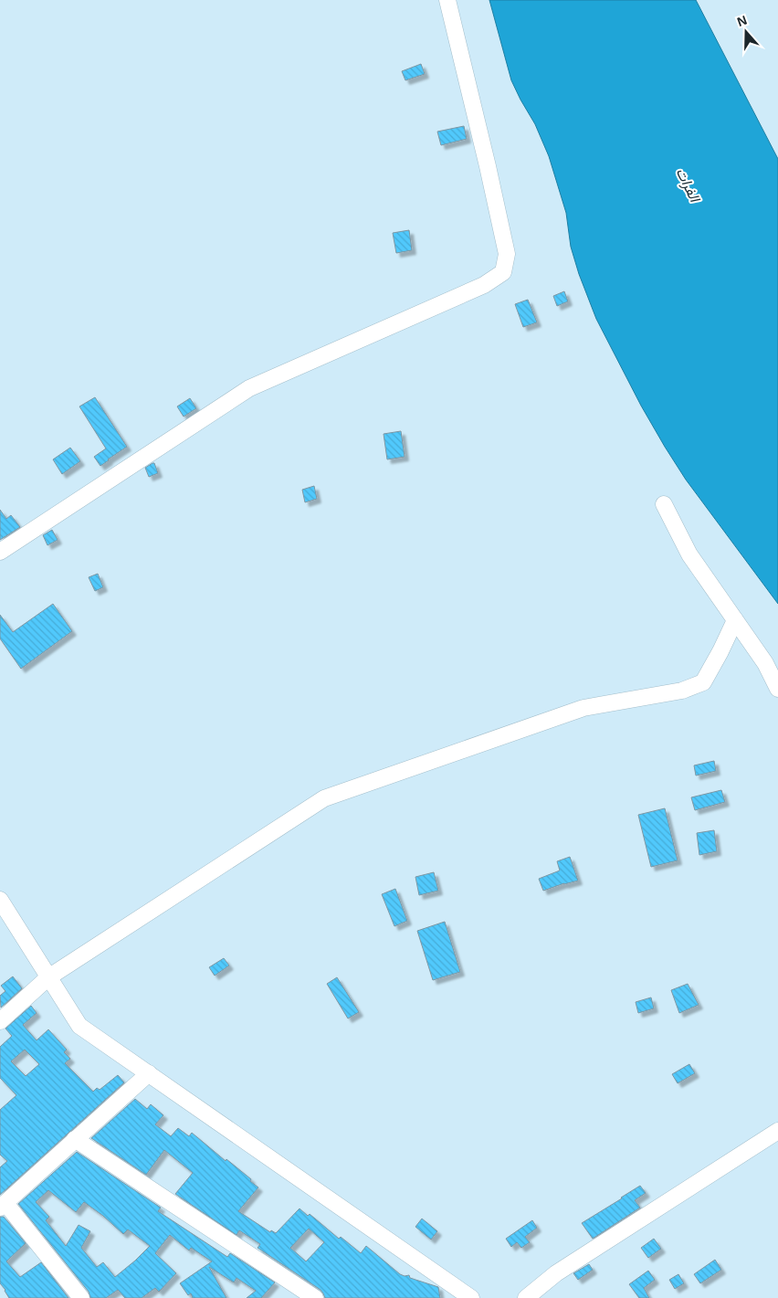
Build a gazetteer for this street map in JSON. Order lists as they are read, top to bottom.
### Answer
{
  "water": ["الفرات"],
  "north": "top"
}
